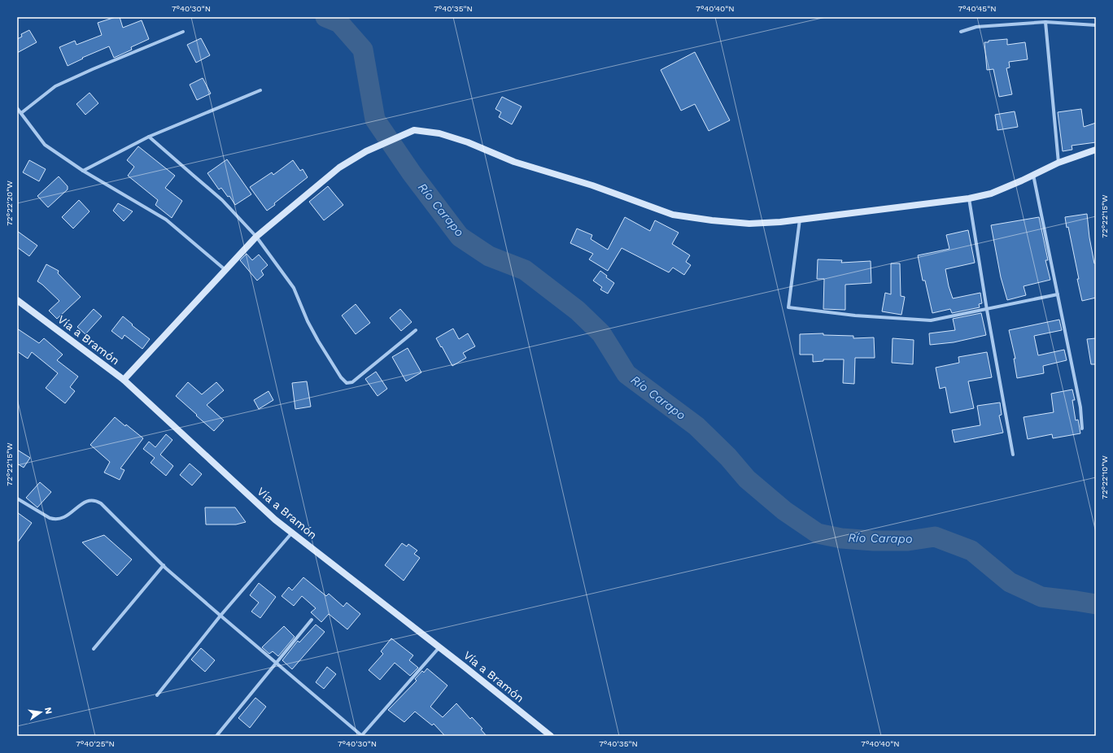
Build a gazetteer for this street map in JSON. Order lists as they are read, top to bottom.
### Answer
{
  "streets": {
    "street": ["Vía a Bramón"]
  },
  "water": ["Río Carapo"],
  "north": "right",
  "coordinates": [
    "7°40'30\"N",
    "7°40'35\"N",
    "7°40'40\"N",
    "7°40'45\"N",
    "72°22'20\"W",
    "72°22'15\"W",
    "72°22'10\"W",
    "7°40'25\"N"
  ]
}
